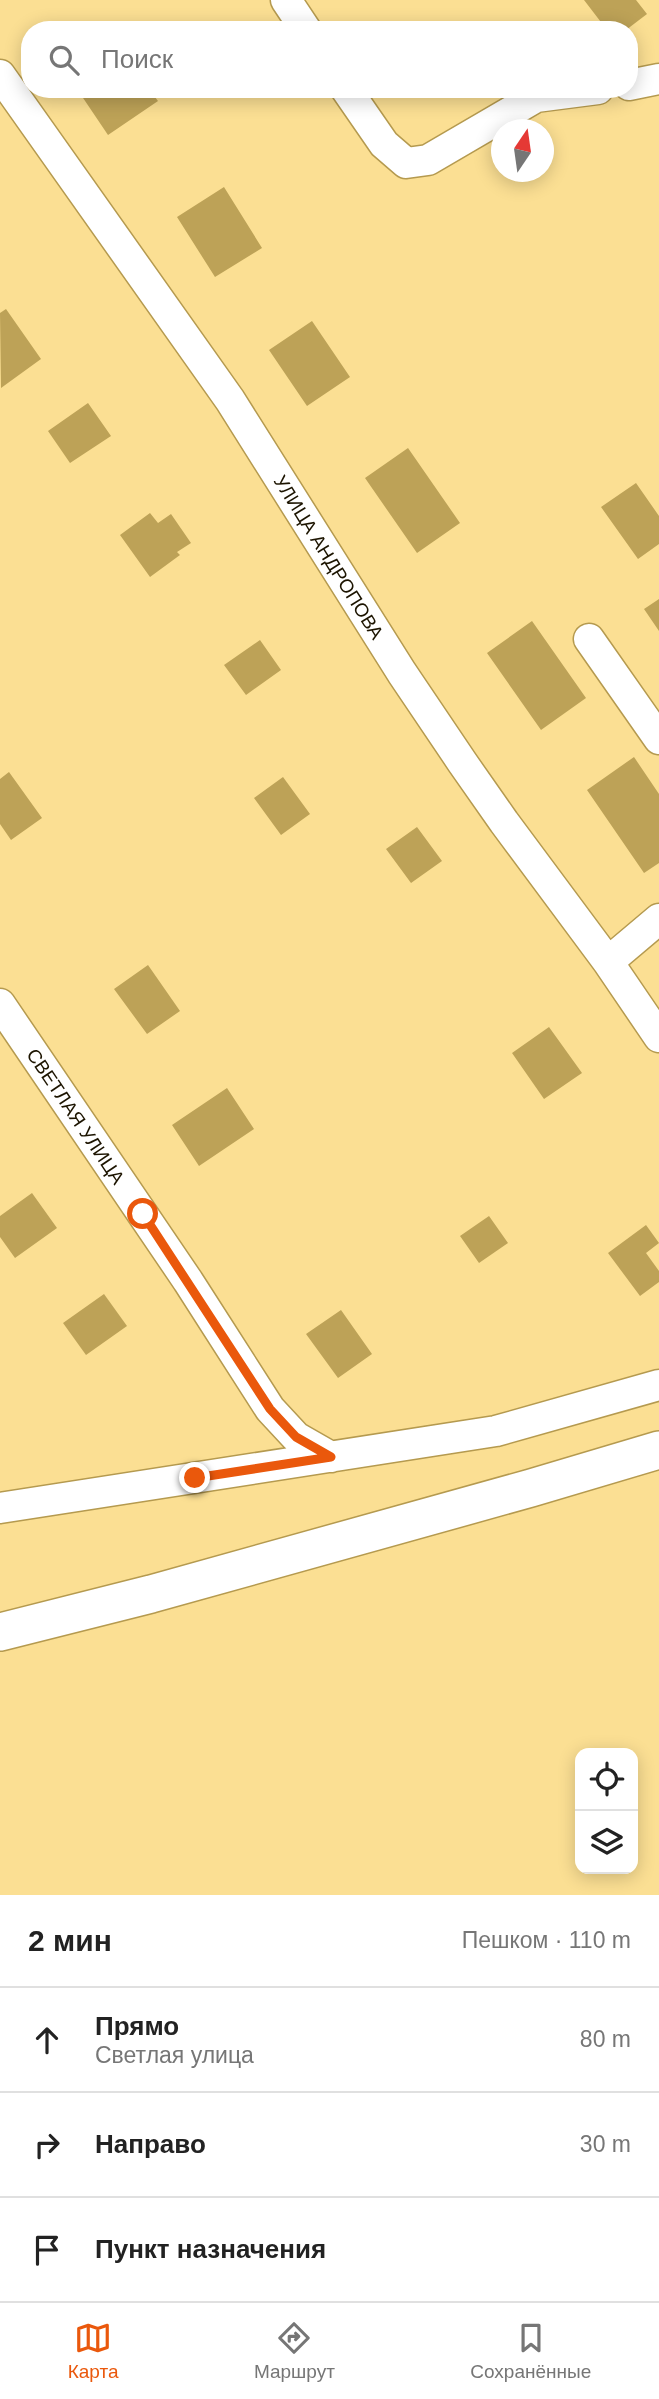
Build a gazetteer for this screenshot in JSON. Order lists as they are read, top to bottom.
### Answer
{
  "streets": {
    "street": ["УЛИЦА АНДРОПОВА", "СВЕТЛАЯ УЛИЦА"]
  },
  "north": "top",
  "page": {
    "search": "Поиск",
    "heading": ["2 мин", "Пешком · 110 m"],
    "list": [
      ["Прямо", "Светлая улица", "80 m"],
      ["Направо", "30 m"],
      "Пункт назначения"
    ],
    "nav": ["Карта", "Маршрут", "Сохранённые"]
  }
}
